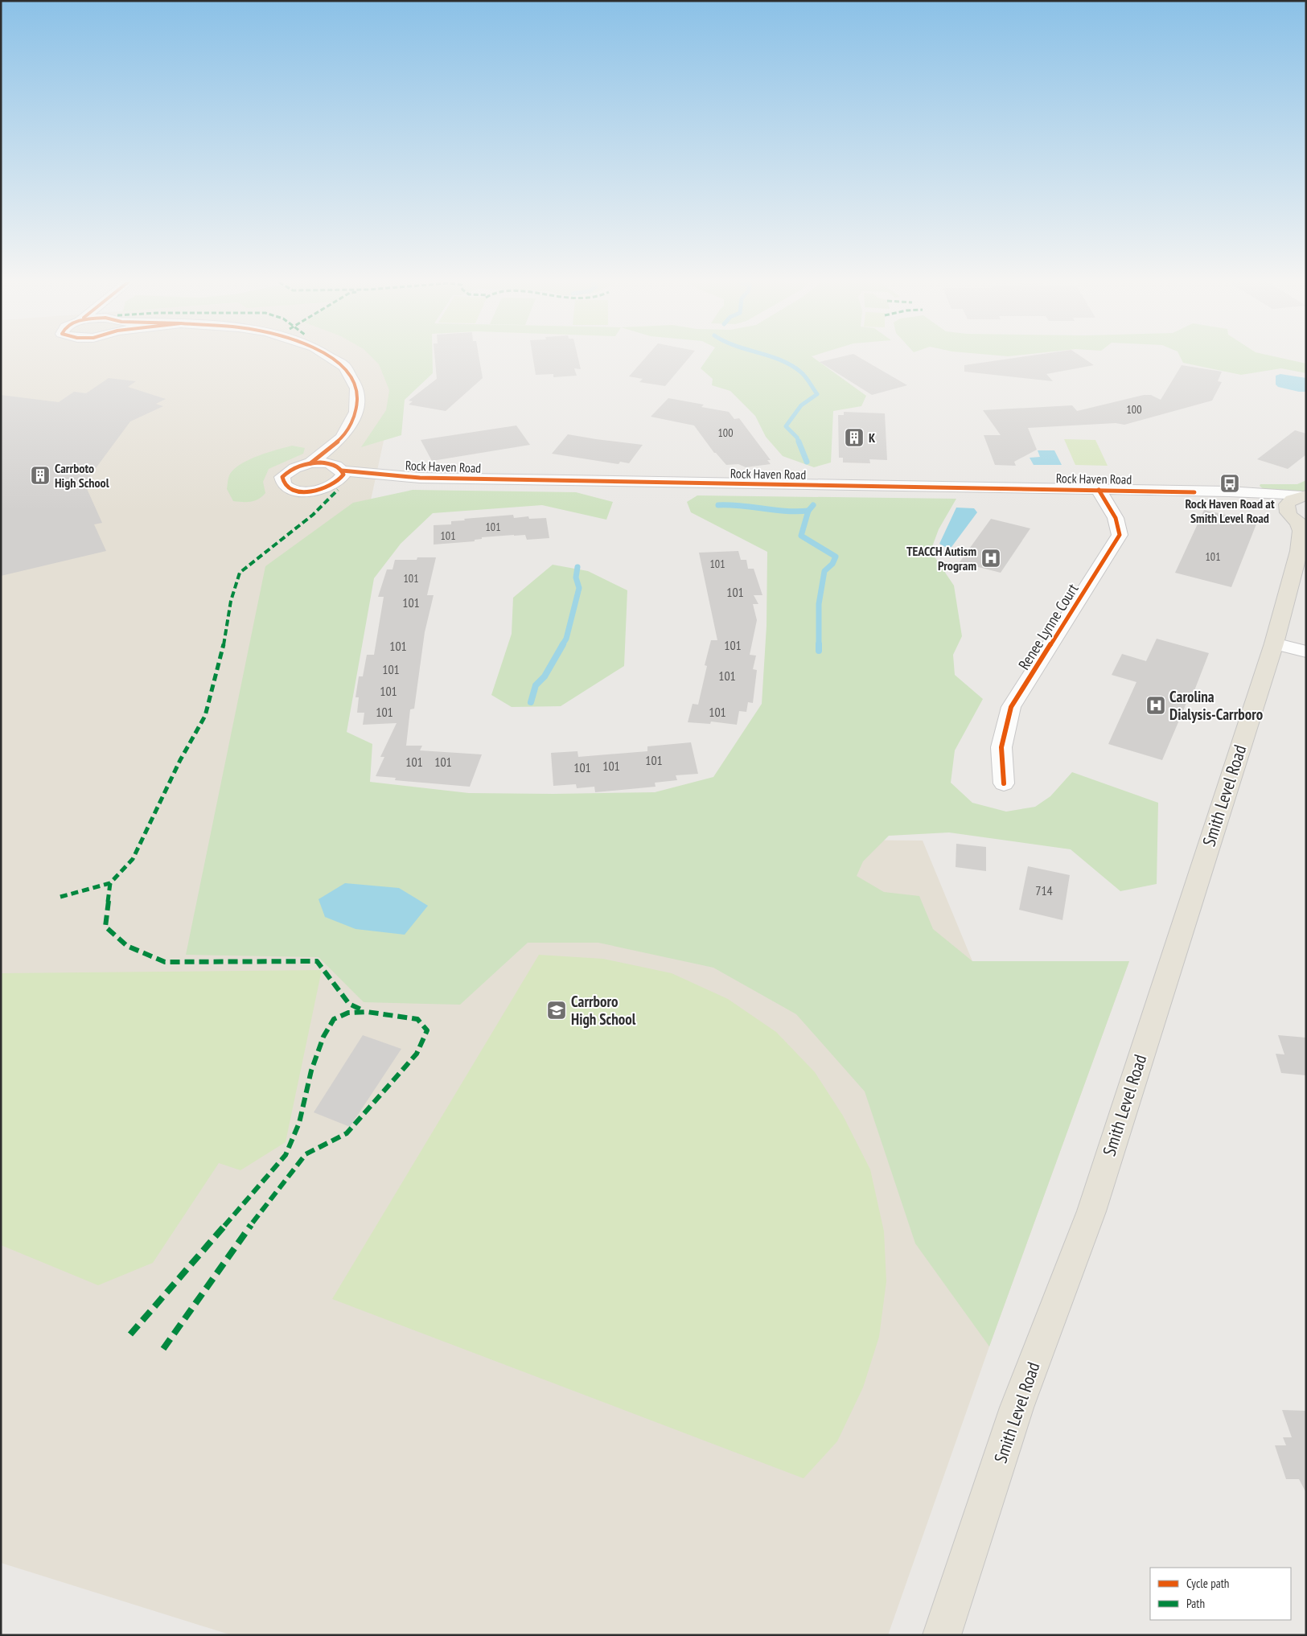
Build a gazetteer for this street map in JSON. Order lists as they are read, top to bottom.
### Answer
{
  "streets": {
    "main road": ["Smith Level Road"],
    "street": ["Rock Haven Road", "Renee Lynne Court"]
  },
  "crossings": [
    ["Rock Haven Road", "Renee Lynne Court"],
    ["Rock Haven Road", "Smith Level Road"]
  ],
  "places": {
    "building": ["K", "Carrboto High School"],
    "bus stop": ["Rock Haven Road at Smith Level Road"],
    "hospital": ["TEACCH Autism Program", "Carolina Dialysis-Carrboro"],
    "school or university": ["Carrboro High School"]
  },
  "house_numbers": [
    "100",
    "100",
    "101",
    "101",
    "101",
    "101",
    "101",
    "101",
    "101",
    "101",
    "101",
    "101",
    "101",
    "101",
    "101",
    "101",
    "101",
    "101",
    "101",
    "101",
    "101",
    "714"
  ],
  "legend": ["Cycle path", "Path"]
}
